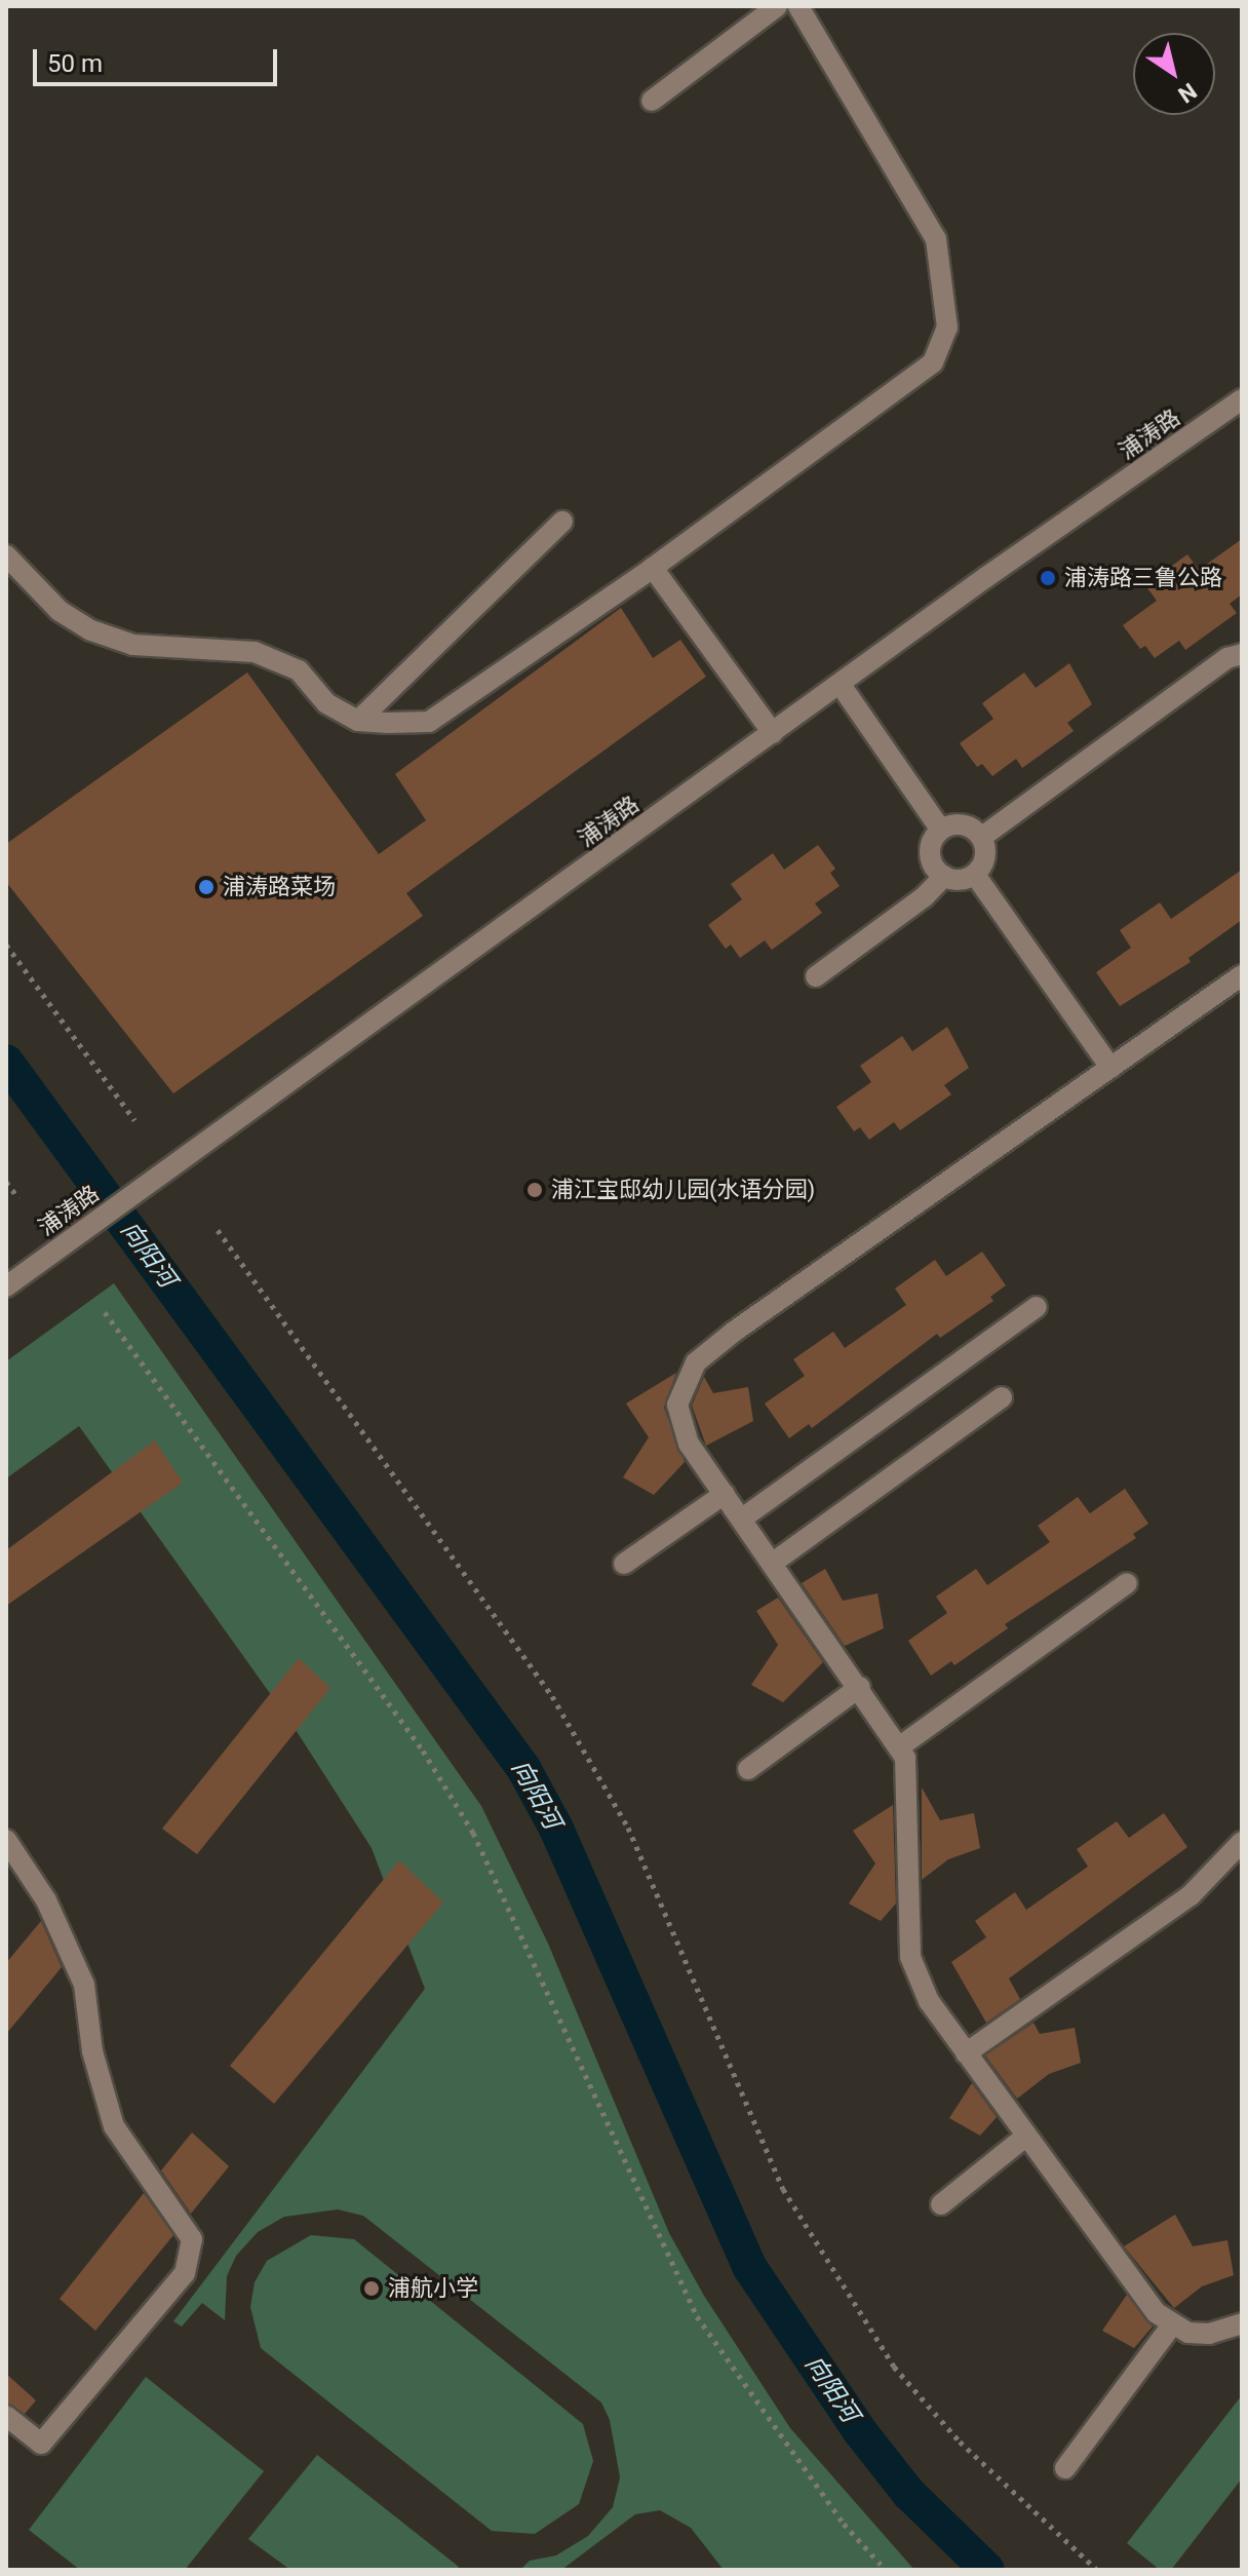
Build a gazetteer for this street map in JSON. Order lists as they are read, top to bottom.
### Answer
{
  "streets": {
    "street": ["浦涛路"]
  },
  "water": ["向阳河"],
  "places": [
    "浦涛路三鲁公路",
    "浦涛路菜场",
    "浦江宝邸幼儿园(水语分园)",
    "浦航小学"
  ],
  "scale_bar": "50 m",
  "north": "bottom right"
}
